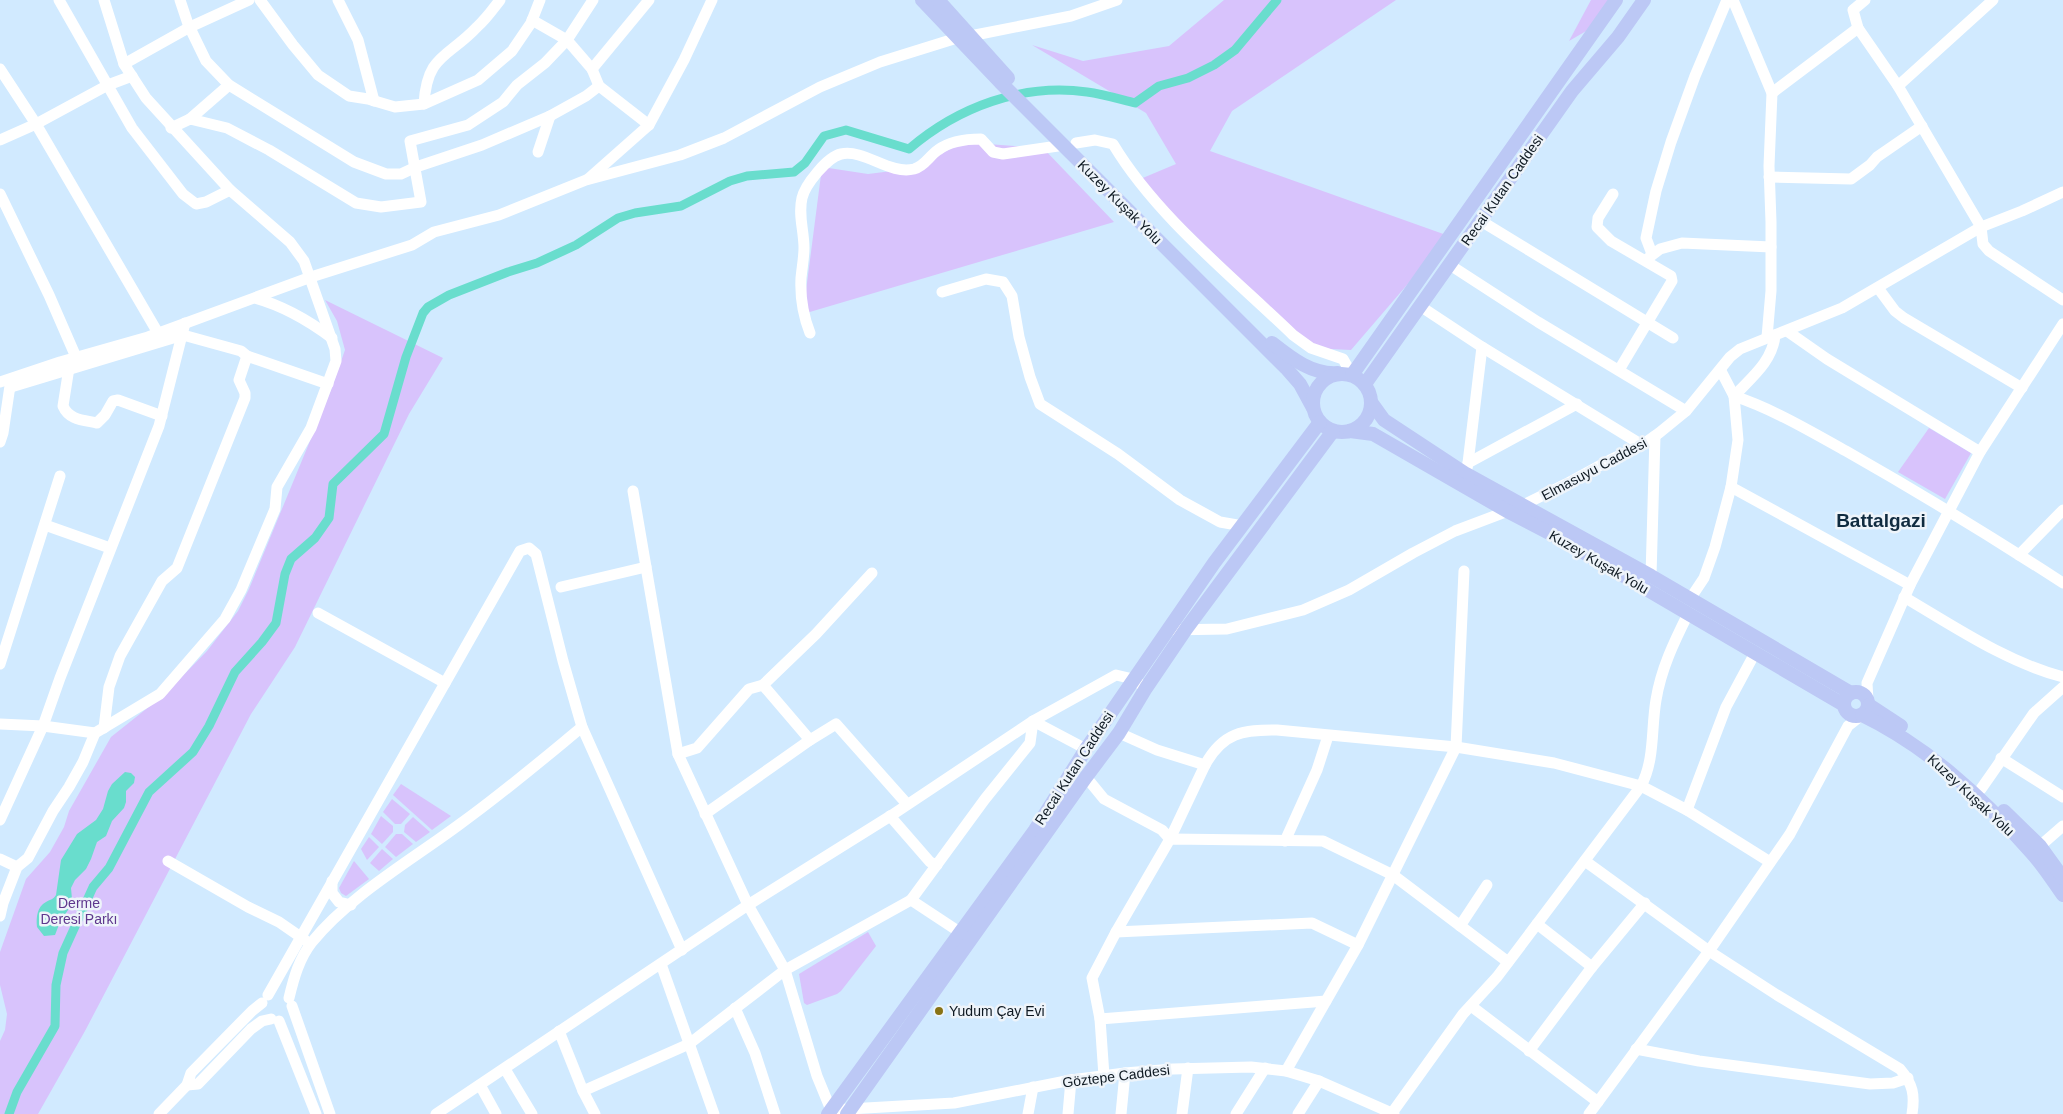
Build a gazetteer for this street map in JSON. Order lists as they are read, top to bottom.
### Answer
{
  "streets": {
    "main road": ["Recai Kutan Caddesi", "Kuzey Kuşak Yolu"],
    "street": ["Elmasuyu Caddesi", "Göztepe Caddesi"]
  },
  "crossings": [
    ["Recai Kutan Caddesi", "Kuzey Kuşak Yolu"],
    ["Recai Kutan Caddesi", "Elmasuyu Caddesi"],
    ["Recai Kutan Caddesi", "Göztepe Caddesi"],
    ["Kuzey Kuşak Yolu", "Elmasuyu Caddesi"]
  ],
  "districts": ["Battalgazi"],
  "parks": ["Derme Deresi Parkı"],
  "places": ["Yudum Çay Evi"]
}
